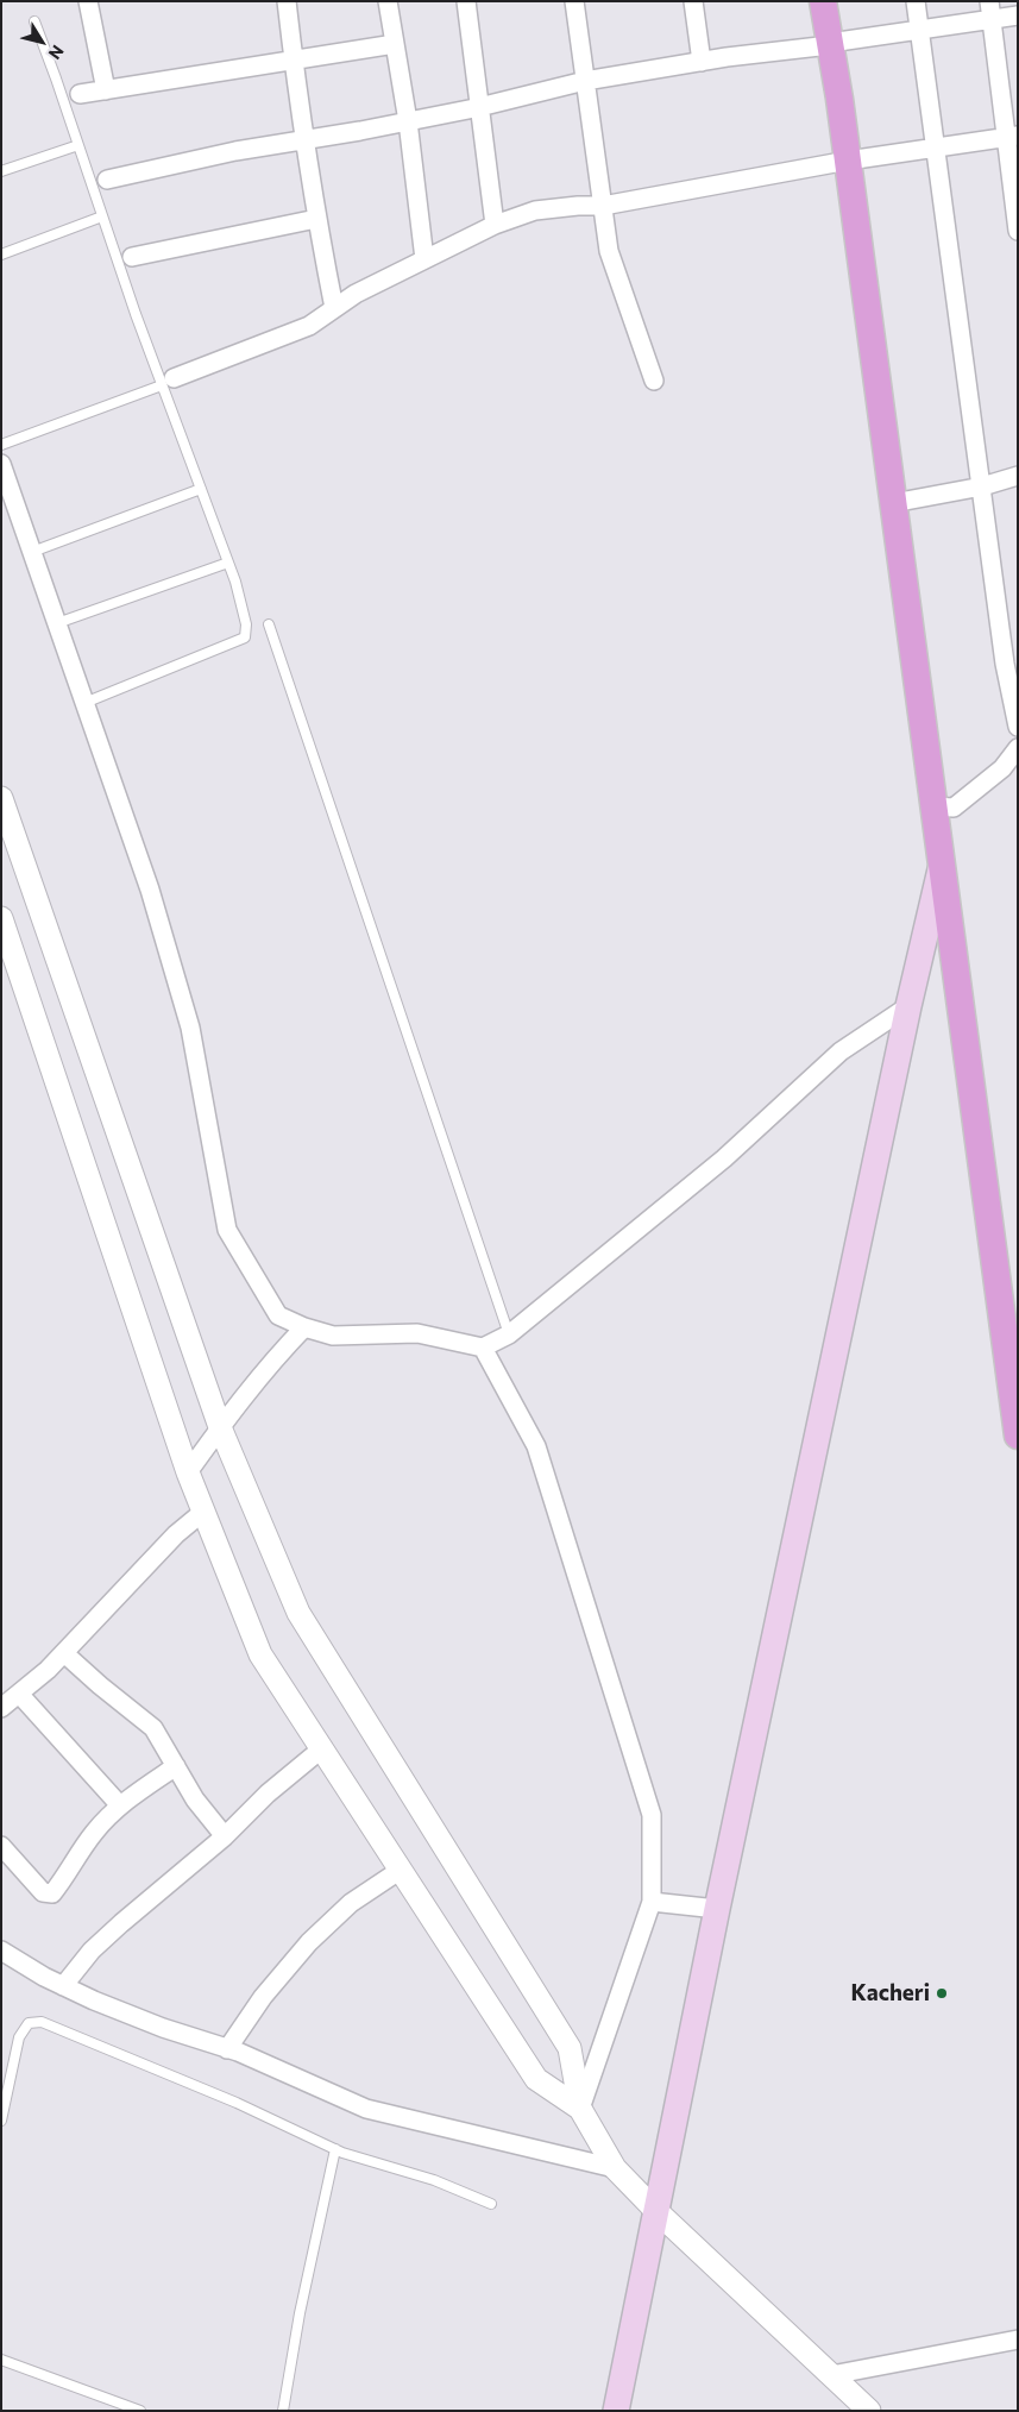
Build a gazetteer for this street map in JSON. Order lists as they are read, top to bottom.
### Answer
{
  "places": ["Kacheri"],
  "north": "bottom right"
}
